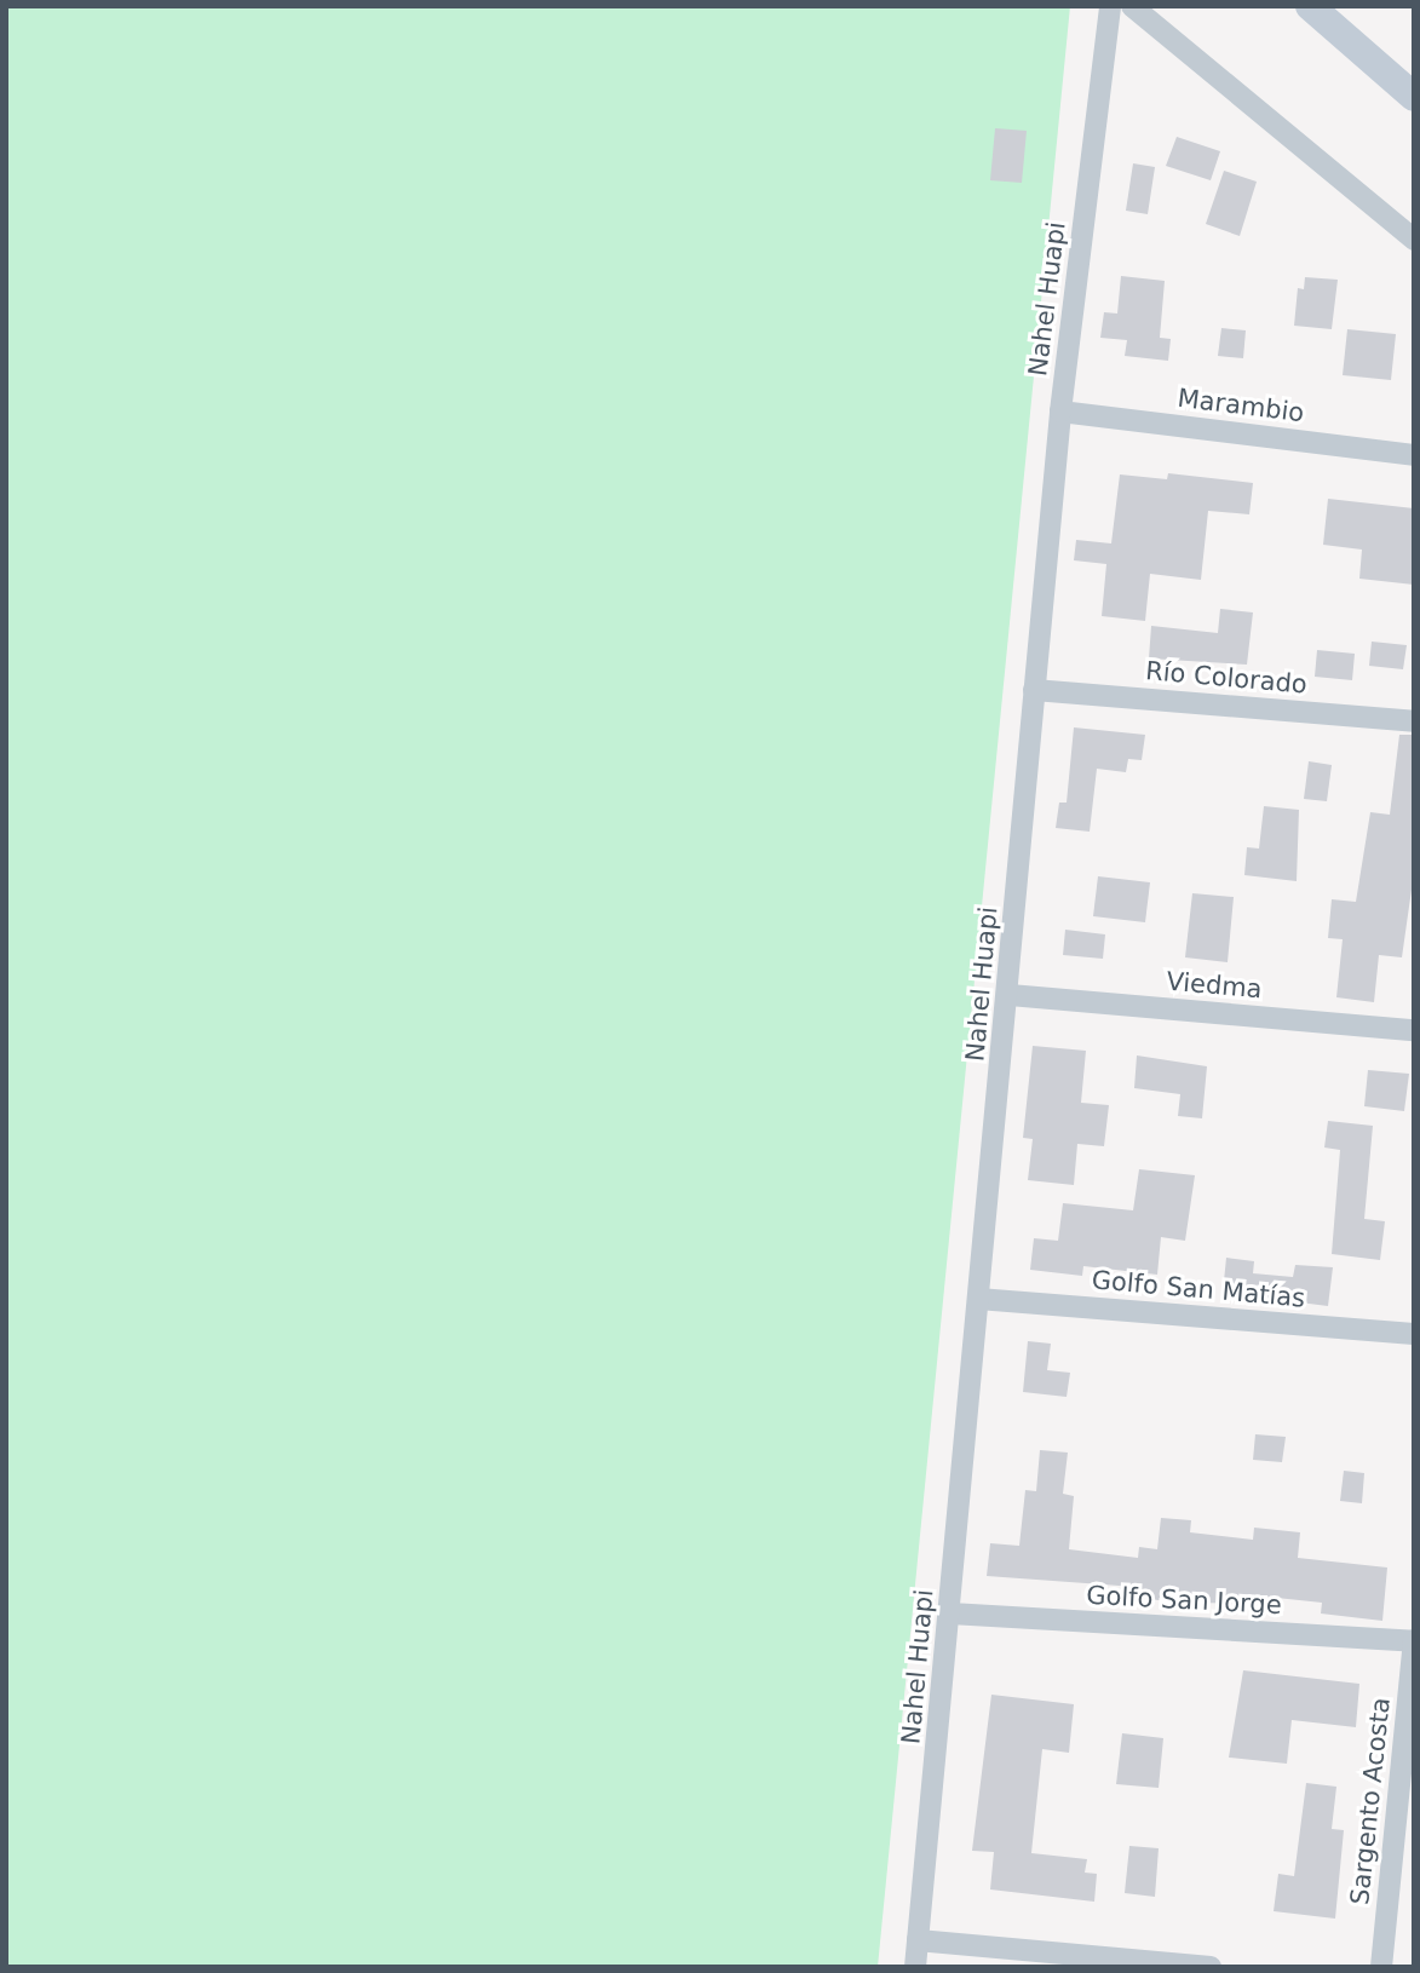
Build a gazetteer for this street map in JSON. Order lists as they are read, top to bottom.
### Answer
{
  "streets": {
    "street": [
      "Nahel Huapi",
      "Marambio",
      "Río Colorado",
      "Viedma",
      "Golfo San Matías",
      "Golfo San Jorge",
      "Sargento Acosta"
    ]
  },
  "crossings": [
    ["Nahel Huapi", "Marambio"],
    ["Nahel Huapi", "Río Colorado"],
    ["Nahel Huapi", "Viedma"],
    ["Nahel Huapi", "Golfo San Matías"],
    ["Nahel Huapi", "Golfo San Jorge"],
    ["Golfo San Jorge", "Sargento Acosta"]
  ]
}
